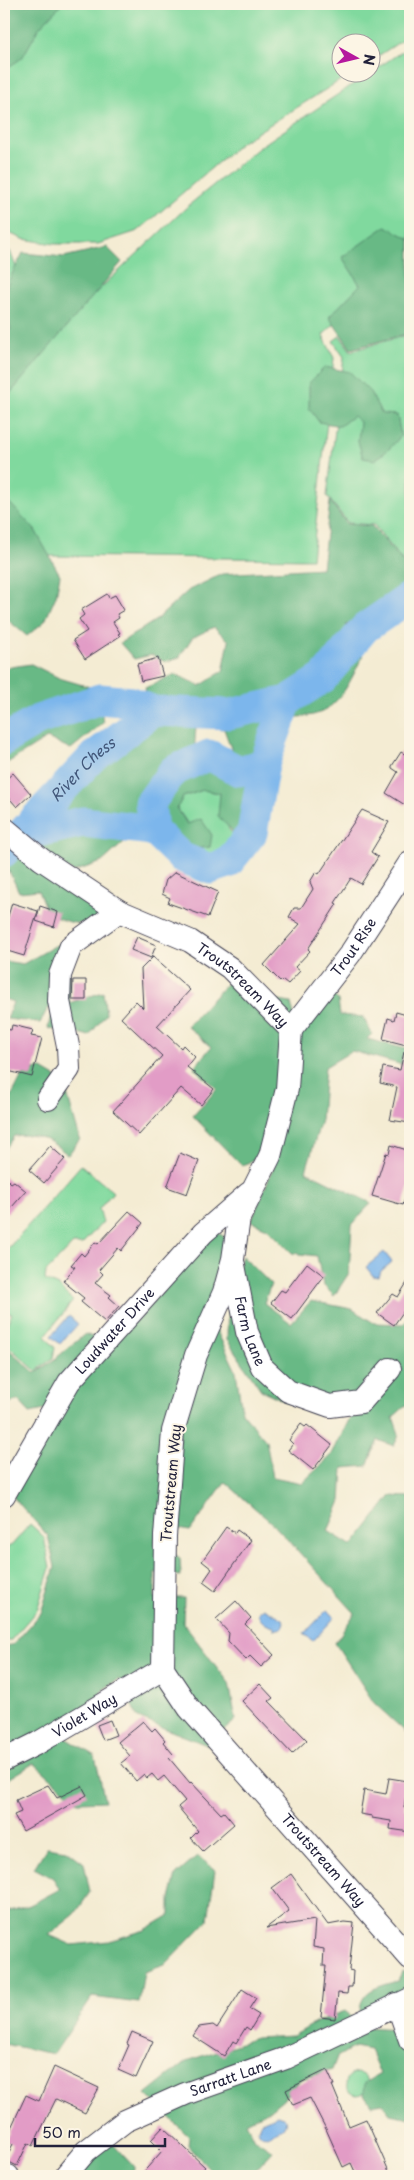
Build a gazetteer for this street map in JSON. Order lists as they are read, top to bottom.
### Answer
{
  "streets": {
    "street": [
      "Trout Rise",
      "Troutstream Way",
      "Farm Lane",
      "Loudwater Drive",
      "Violet Way",
      "Sarratt Lane"
    ]
  },
  "crossings": [
    ["Trout Rise", "Troutstream Way"],
    ["Troutstream Way", "Farm Lane"],
    ["Troutstream Way", "Loudwater Drive"],
    ["Troutstream Way", "Violet Way"]
  ],
  "water": ["River Chess"],
  "scale_bar": "50 m",
  "north": "right"
}
